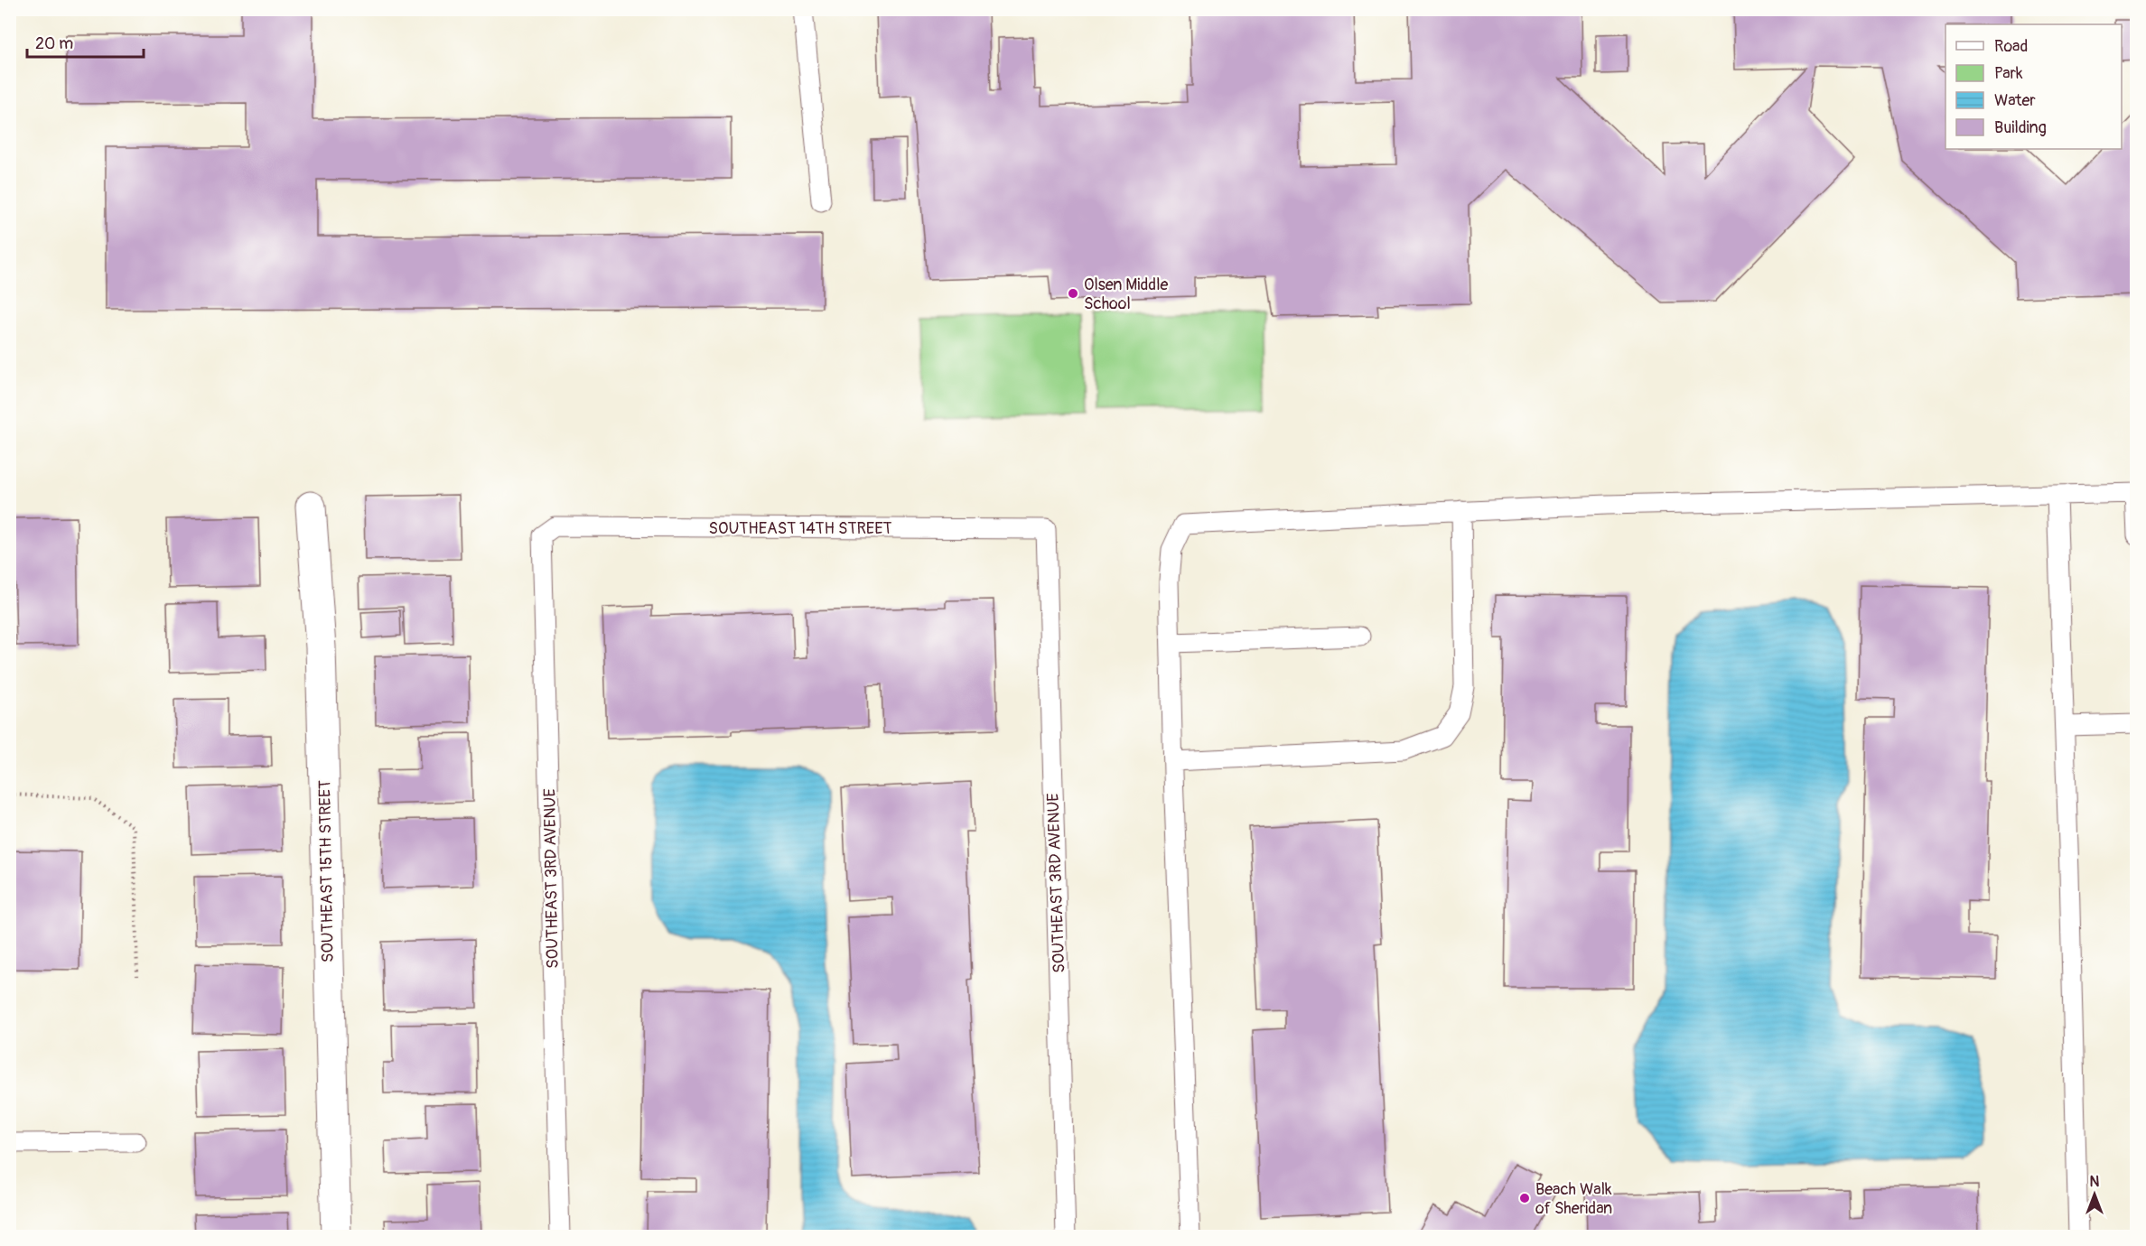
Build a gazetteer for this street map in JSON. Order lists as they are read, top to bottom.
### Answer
{
  "streets": {
    "street": ["SOUTHEAST 15TH STREET"],
    "lane": ["SOUTHEAST 14TH STREET", "SOUTHEAST 3RD AVENUE"]
  },
  "crossings": [
    ["SOUTHEAST 14TH STREET", "SOUTHEAST 3RD AVENUE"]
  ],
  "places": ["Olsen Middle School", "Beach Walk of Sheridan"],
  "legend": [
    "Road",
    "Park",
    "Water",
    "Building"
  ],
  "scale_bar": "20 m",
  "north": "top"
}
